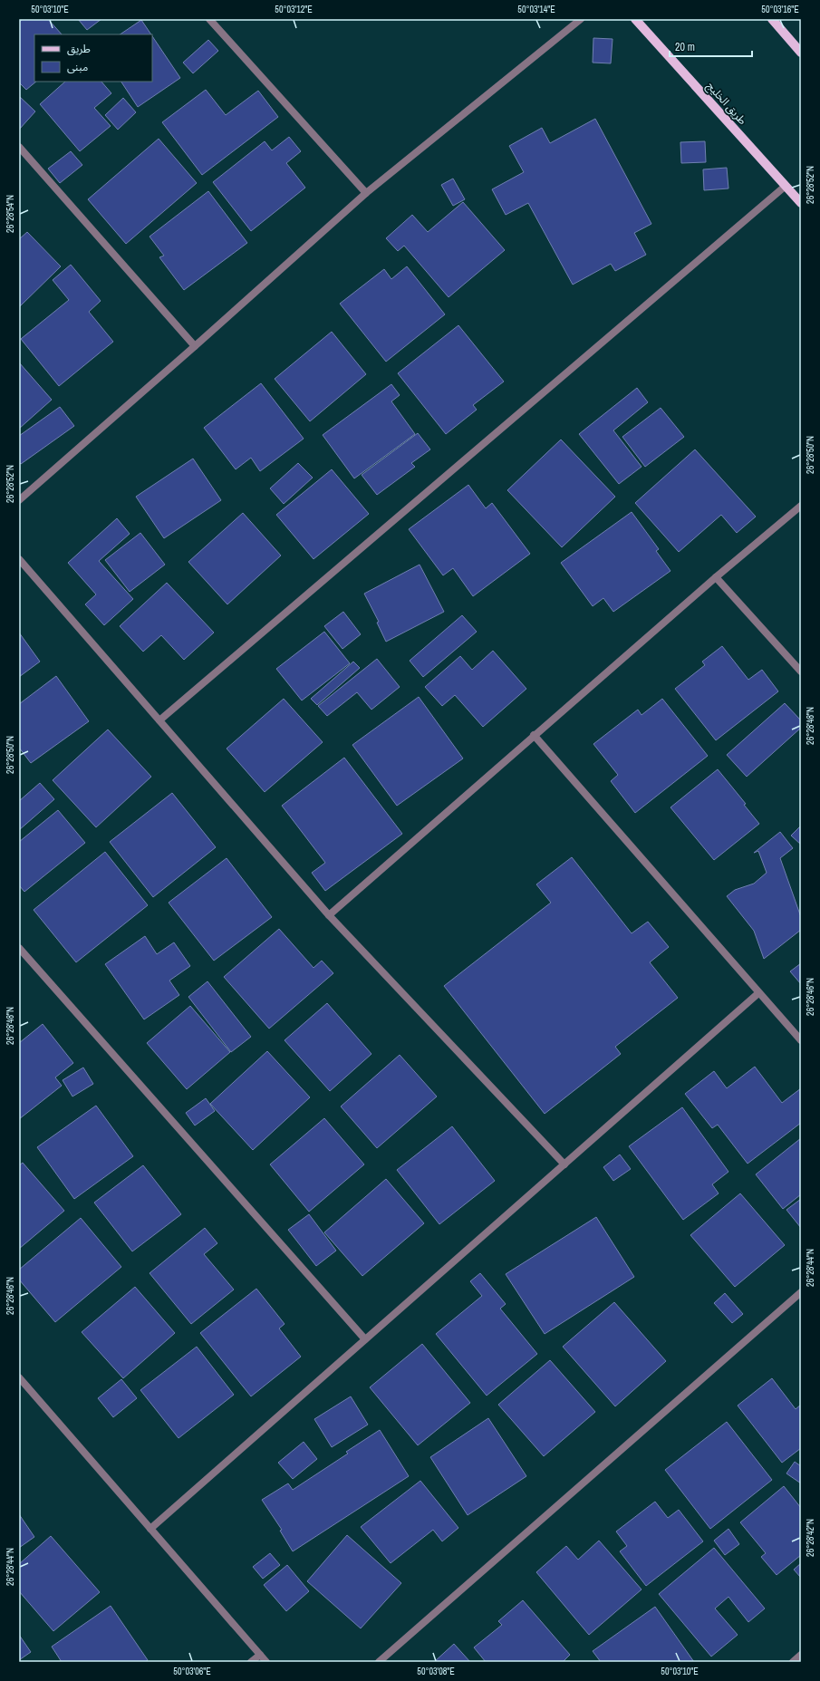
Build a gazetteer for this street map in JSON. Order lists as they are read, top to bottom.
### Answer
{
  "streets": {
    "main road": ["طريق الخليج"]
  },
  "legend": ["طريق", "مبنى"],
  "scale_bar": "20 m",
  "coordinates": [
    "50°03'10\"E",
    "50°03'12\"E",
    "50°03'14\"E",
    "50°03'16\"E",
    "26°28'52\"N",
    "26°28'54\"N",
    "26°28'50\"N",
    "26°28'48\"N",
    "26°28'46\"N",
    "26°28'44\"N",
    "26°28'42\"N",
    "50°03'06\"E",
    "50°03'08\"E"
  ]
}
